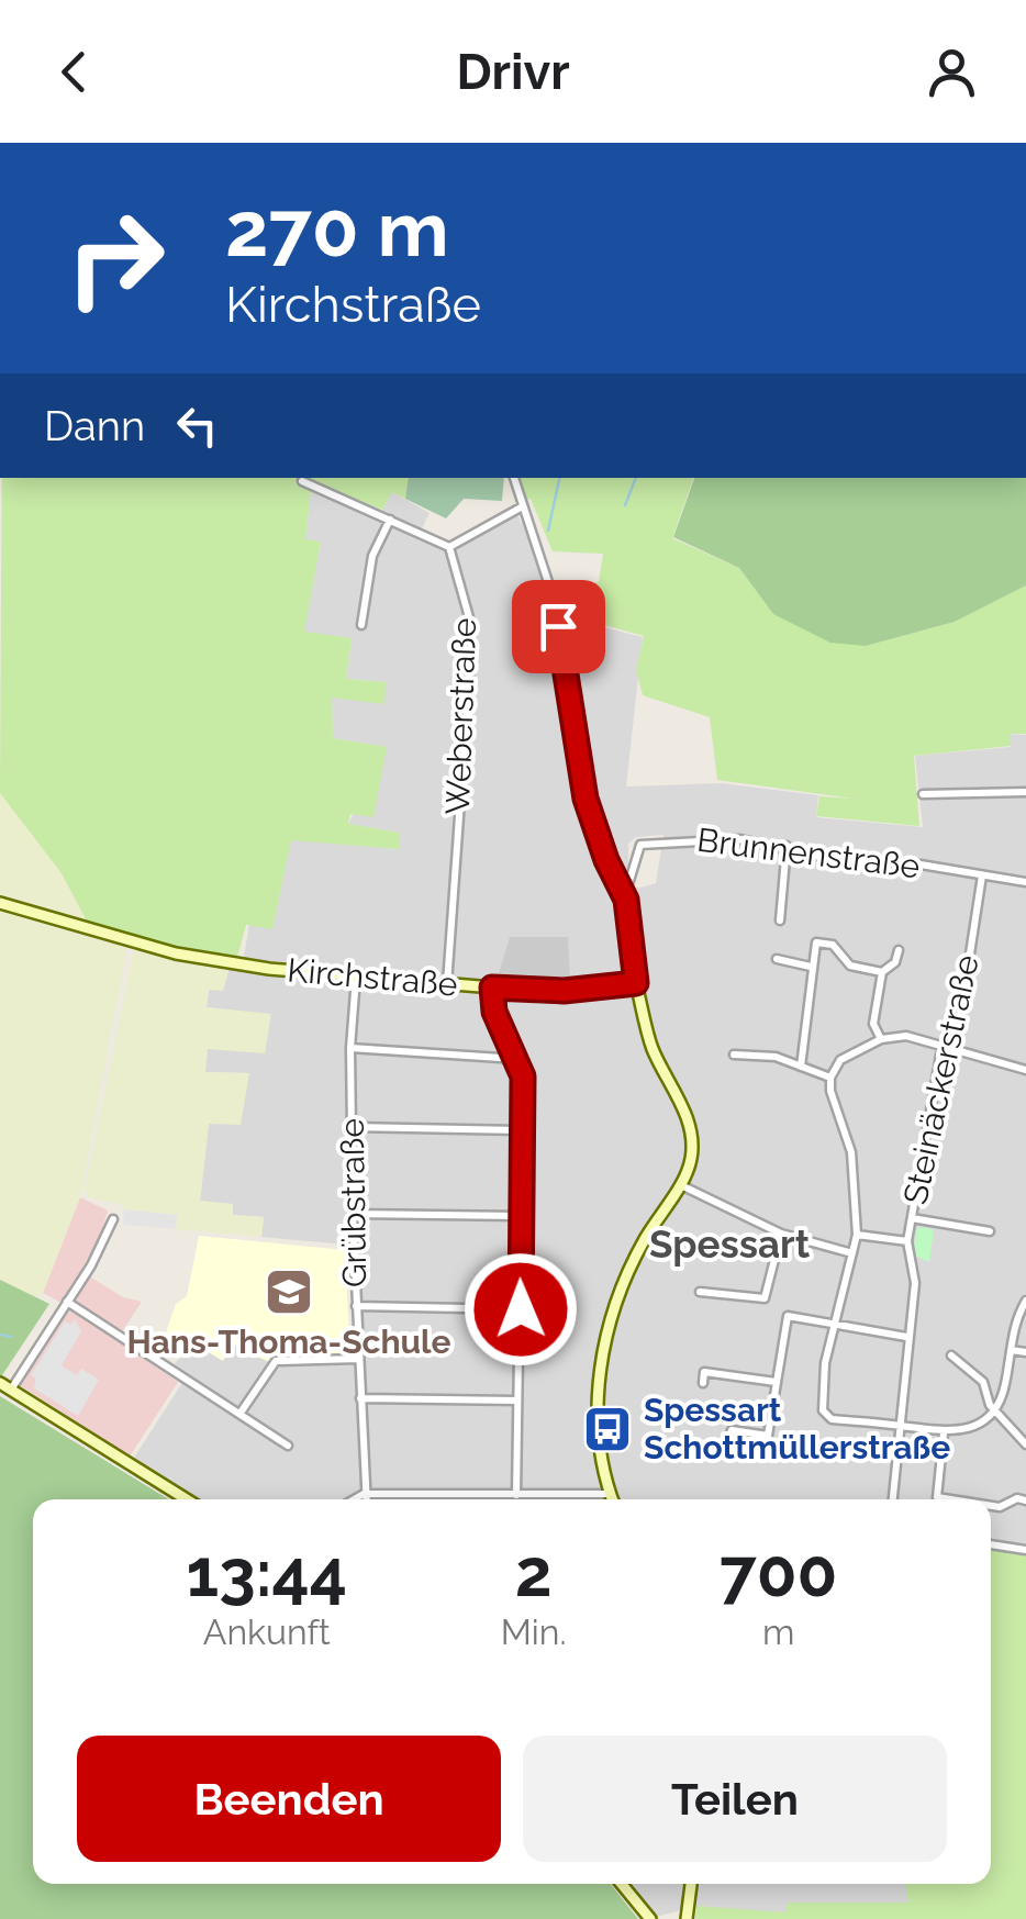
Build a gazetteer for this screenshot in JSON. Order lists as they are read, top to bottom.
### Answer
{
  "streets": {
    "street": [
      "Weberstraße",
      "Brunnenstraße",
      "Kirchstraße",
      "Steinäckerstraße",
      "Grübstraße"
    ]
  },
  "crossings": [
    ["Weberstraße", "Kirchstraße"],
    ["Brunnenstraße", "Steinäckerstraße"],
    ["Kirchstraße", "Grübstraße"]
  ],
  "districts": ["Spessart"],
  "places": {
    "school or university": ["Hans-Thoma-Schule"],
    "bus stop": ["Spessart Schottmüllerstraße"]
  },
  "page": {
    "header": "Drivr",
    "turn": ["270 m", "Kirchstraße"],
    "then": "Dann",
    "eta": [
      "13:44",
      "Ankunft",
      "2",
      "Min.",
      "700",
      "m"
    ],
    "buttons": ["Beenden", "Teilen"]
  }
}
